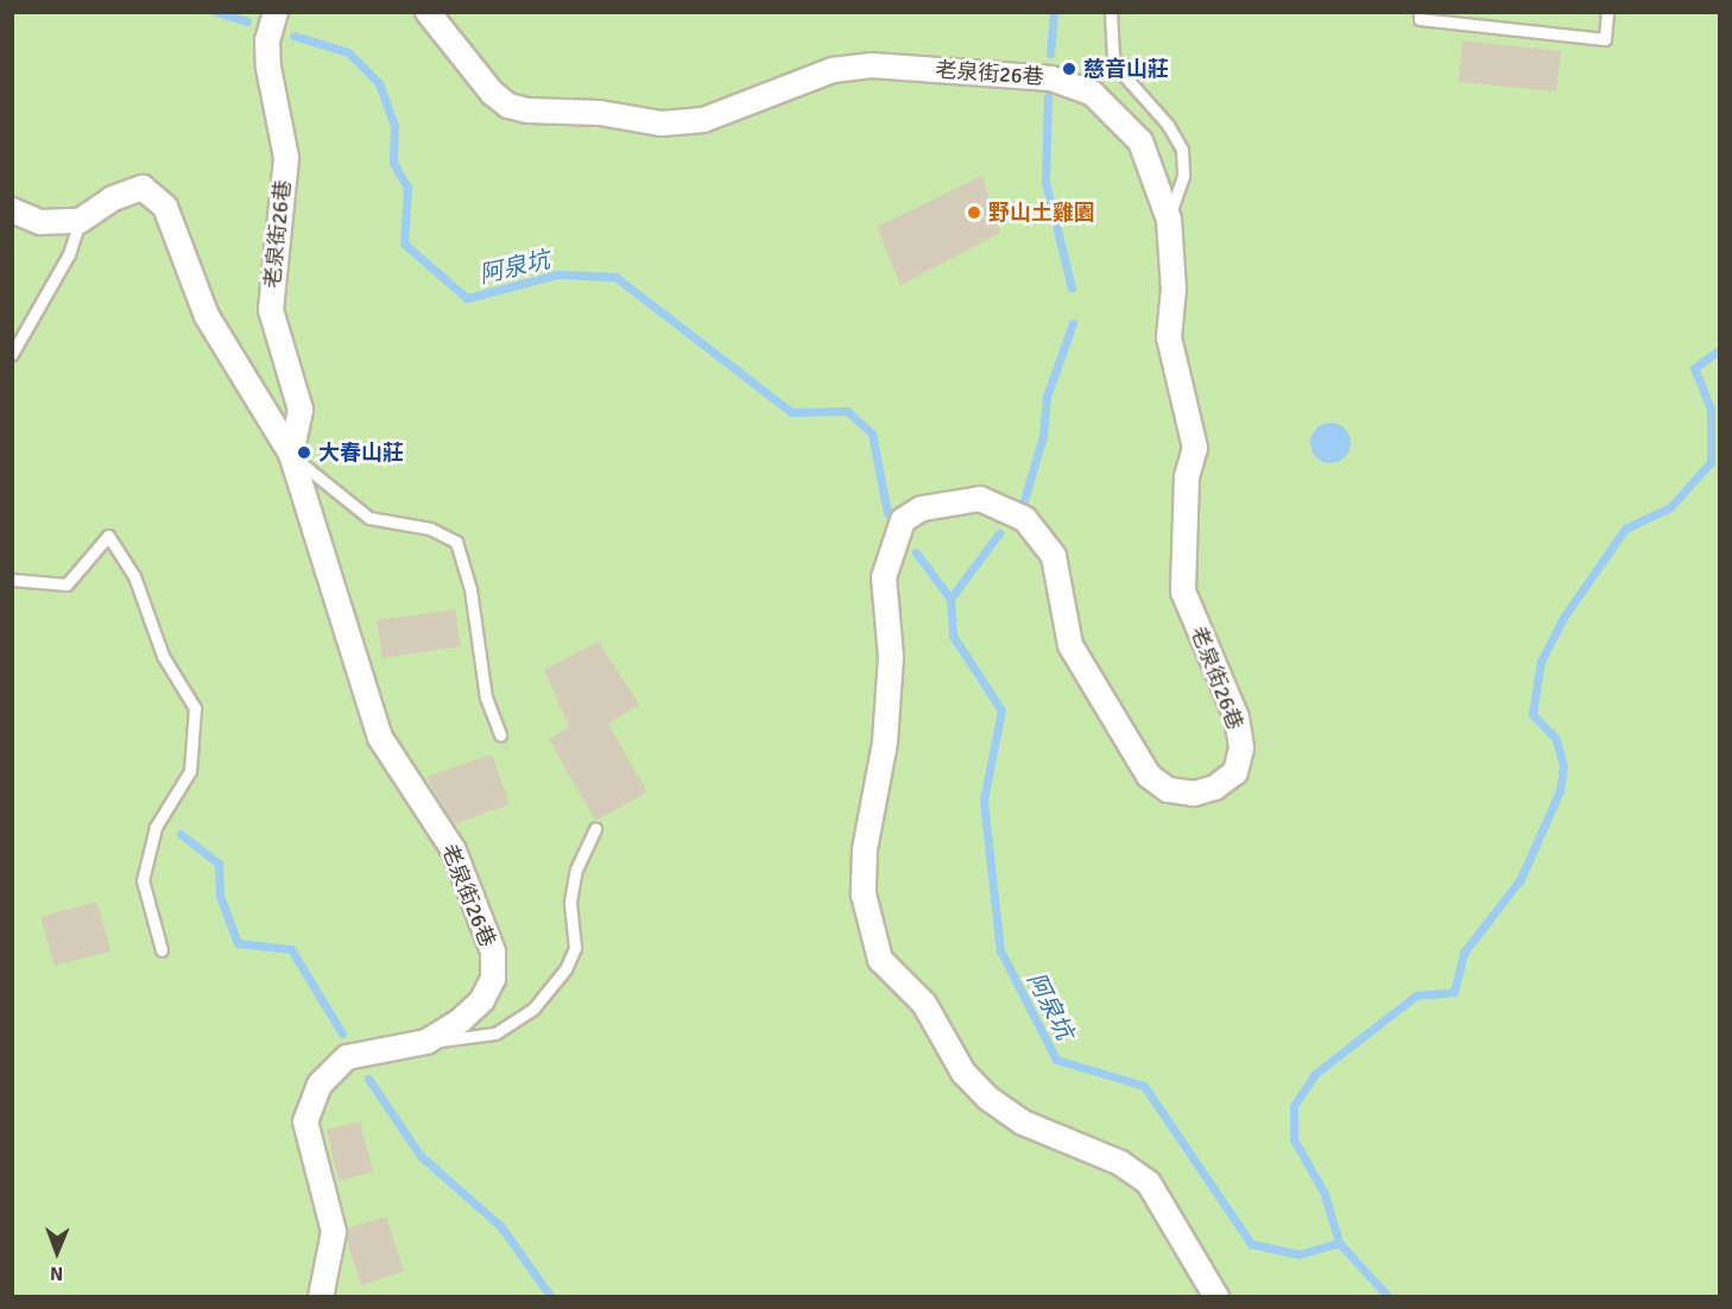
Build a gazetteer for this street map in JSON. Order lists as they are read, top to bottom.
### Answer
{
  "streets": {
    "street": ["老泉街26巷"]
  },
  "water": ["阿泉坑"],
  "places": ["慈音山莊", "野山土雞園", "大春山莊"],
  "north": "bottom"
}
